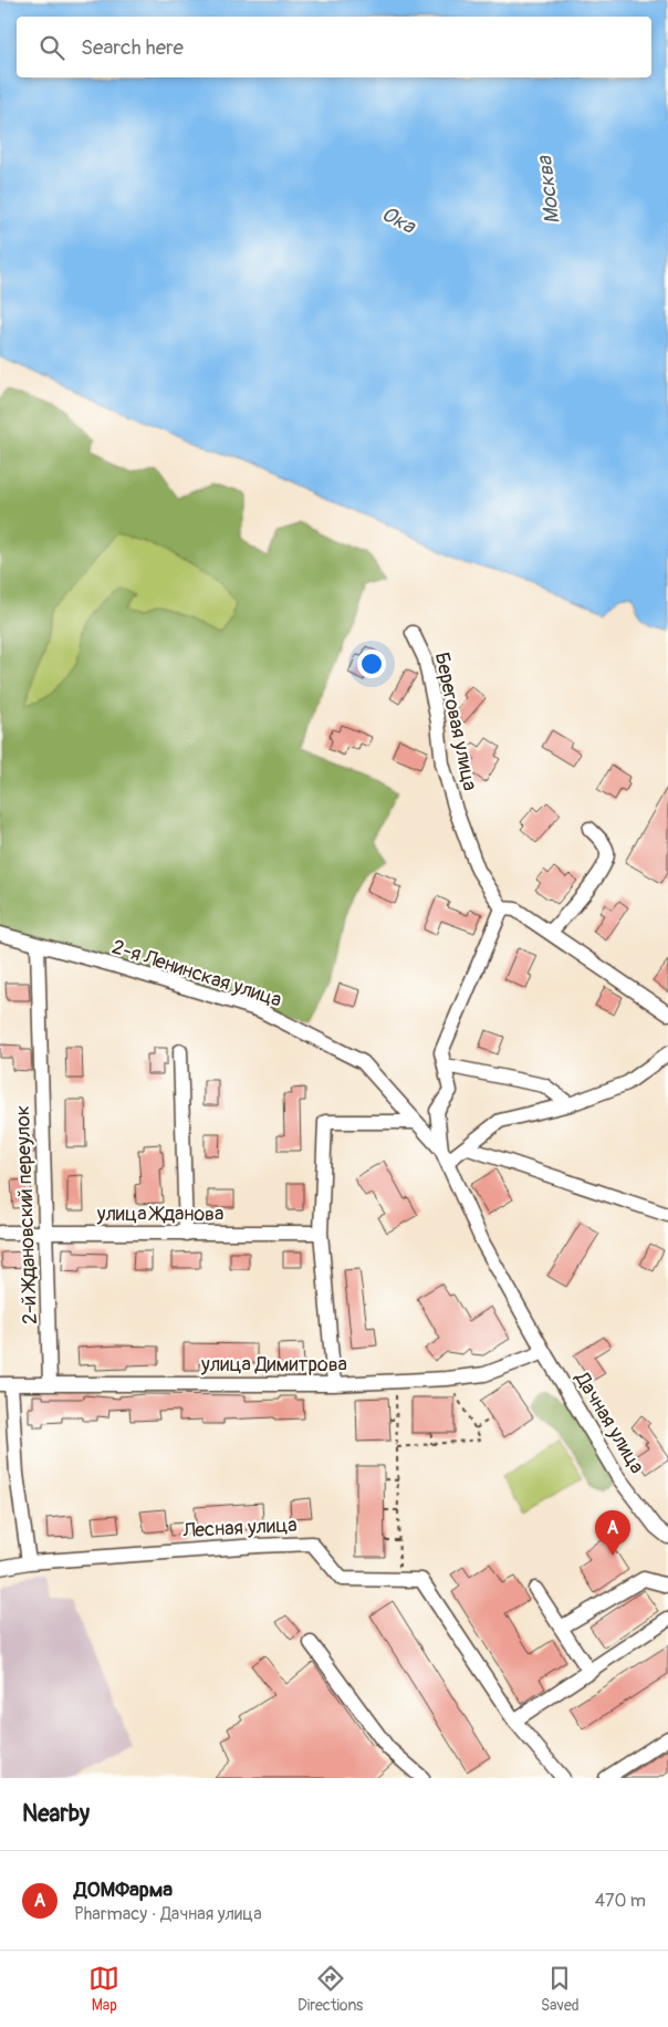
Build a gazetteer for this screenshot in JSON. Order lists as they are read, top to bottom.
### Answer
{
  "streets": {
    "street": [
      "Береговая улица",
      "2-я Ленинская улица",
      "улица Жданова",
      "2-й Ждановский переулок",
      "улица Димитрова",
      "Дачная улица",
      "Лесная улица"
    ]
  },
  "crossings": [
    ["2-я Ленинская улица", "2-й Ждановский переулок"],
    ["2-я Ленинская улица", "улица Димитрова"],
    ["2-я Ленинская улица", "Дачная улица"],
    ["улица Жданова", "2-й Ждановский переулок"],
    ["2-й Ждановский переулок", "улица Димитрова"],
    ["улица Димитрова", "Дачная улица"]
  ],
  "water": ["Москва", "Ока"],
  "page": {
    "search": "Search here",
    "pins": "A",
    "heading": "Nearby",
    "list": [
      {
        "mark": "A",
        "name": "ДОМФарма",
        "note": "Pharmacy · Дачная улица",
        "value": "470 m"
      }
    ],
    "nav": ["Map", "Directions", "Saved"]
  }
}
